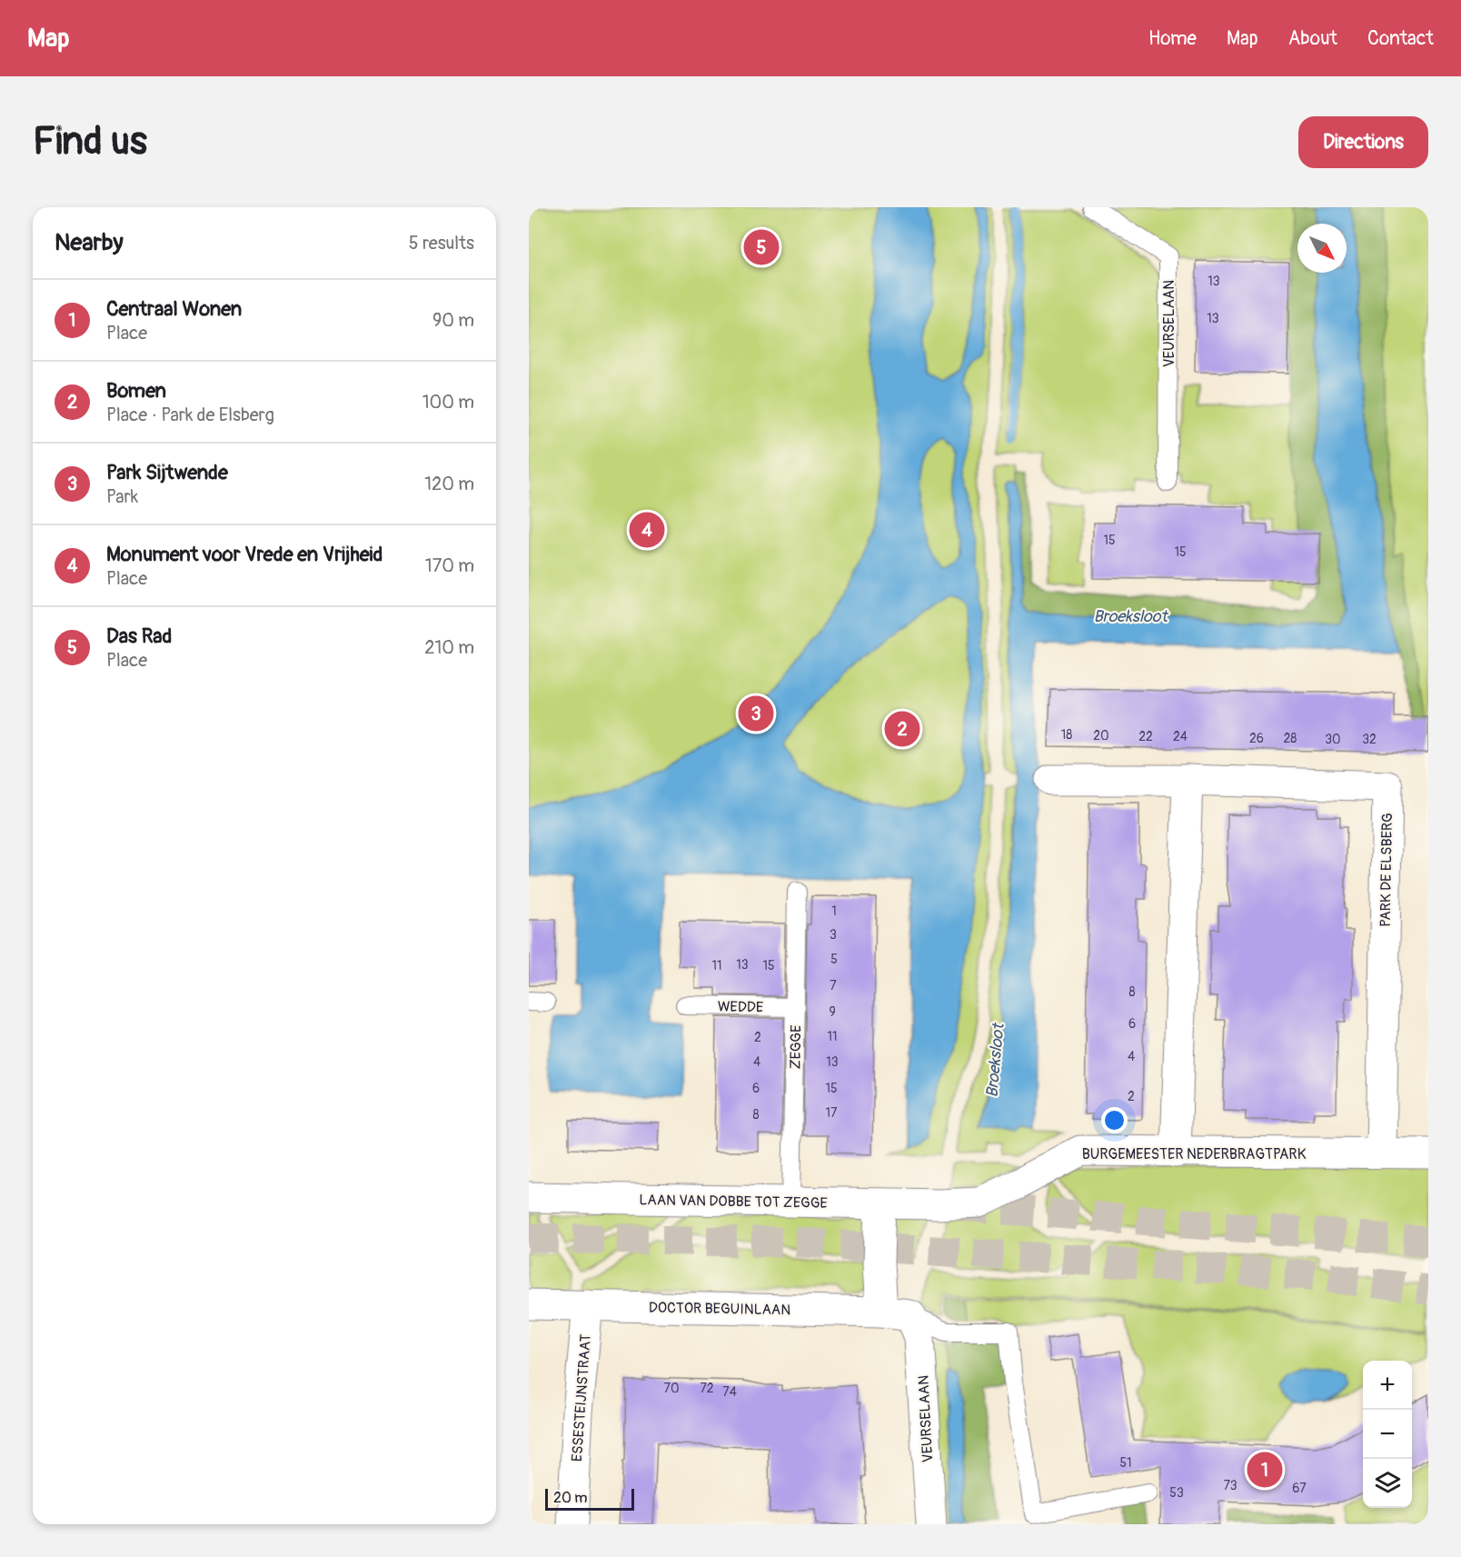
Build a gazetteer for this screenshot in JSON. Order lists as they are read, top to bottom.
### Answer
{
  "streets": {
    "street": [
      "VEURSELAAN",
      "PARK DE ELSBERG",
      "BURGEMEESTER NEDERBRAGTPARK",
      "LAAN VAN DOBBE TOT ZEGGE",
      "DOCTOR BEGUINLAAN",
      "ESSESTEIJNSTRAAT"
    ],
    "lane": ["WEDDE", "ZEGGE"]
  },
  "crossings": [
    ["VEURSELAAN", "DOCTOR BEGUINLAAN"],
    ["PARK DE ELSBERG", "BURGEMEESTER NEDERBRAGTPARK"],
    ["WEDDE", "ZEGGE"],
    ["ZEGGE", "LAAN VAN DOBBE TOT ZEGGE"],
    ["BURGEMEESTER NEDERBRAGTPARK", "LAAN VAN DOBBE TOT ZEGGE"],
    ["DOCTOR BEGUINLAAN", "ESSESTEIJNSTRAAT"]
  ],
  "water": ["Broeksloot"],
  "house_numbers": [
    "13",
    "13",
    "15",
    "15",
    "18",
    "20",
    "22",
    "24",
    "26",
    "28",
    "30",
    "32",
    "1",
    "3",
    "5",
    "13",
    "11",
    "15",
    "7",
    "8",
    "9",
    "6",
    "11",
    "2",
    "4",
    "4",
    "13",
    "6",
    "15",
    "2",
    "17",
    "8",
    "70",
    "72",
    "74",
    "51",
    "73",
    "67",
    "53"
  ],
  "scale_bar": "20 m",
  "north": "bottom right",
  "page": {
    "header": "Map",
    "nav": [
      "Home",
      "Map",
      "About",
      "Contact"
    ],
    "buttons": "Directions",
    "title": "Find us",
    "heading": ["Nearby", "5 results"],
    "pins": [
      "5",
      "4",
      "3",
      "2",
      "1"
    ],
    "list": [
      {
        "mark": "1",
        "name": "Centraal Wonen",
        "note": "Place",
        "value": "90 m"
      },
      {
        "mark": "2",
        "name": "Bomen",
        "note": "Place · Park de Elsberg",
        "value": "100 m"
      },
      {
        "mark": "3",
        "name": "Park Sijtwende",
        "note": "Park",
        "value": "120 m"
      },
      {
        "mark": "4",
        "name": "Monument voor Vrede en Vrijheid",
        "note": "Place",
        "value": "170 m"
      },
      {
        "mark": "5",
        "name": "Das Rad",
        "note": "Place",
        "value": "210 m"
      }
    ],
    "map_buttons": ["+", "−"],
    "scale": "20 m"
  }
}
